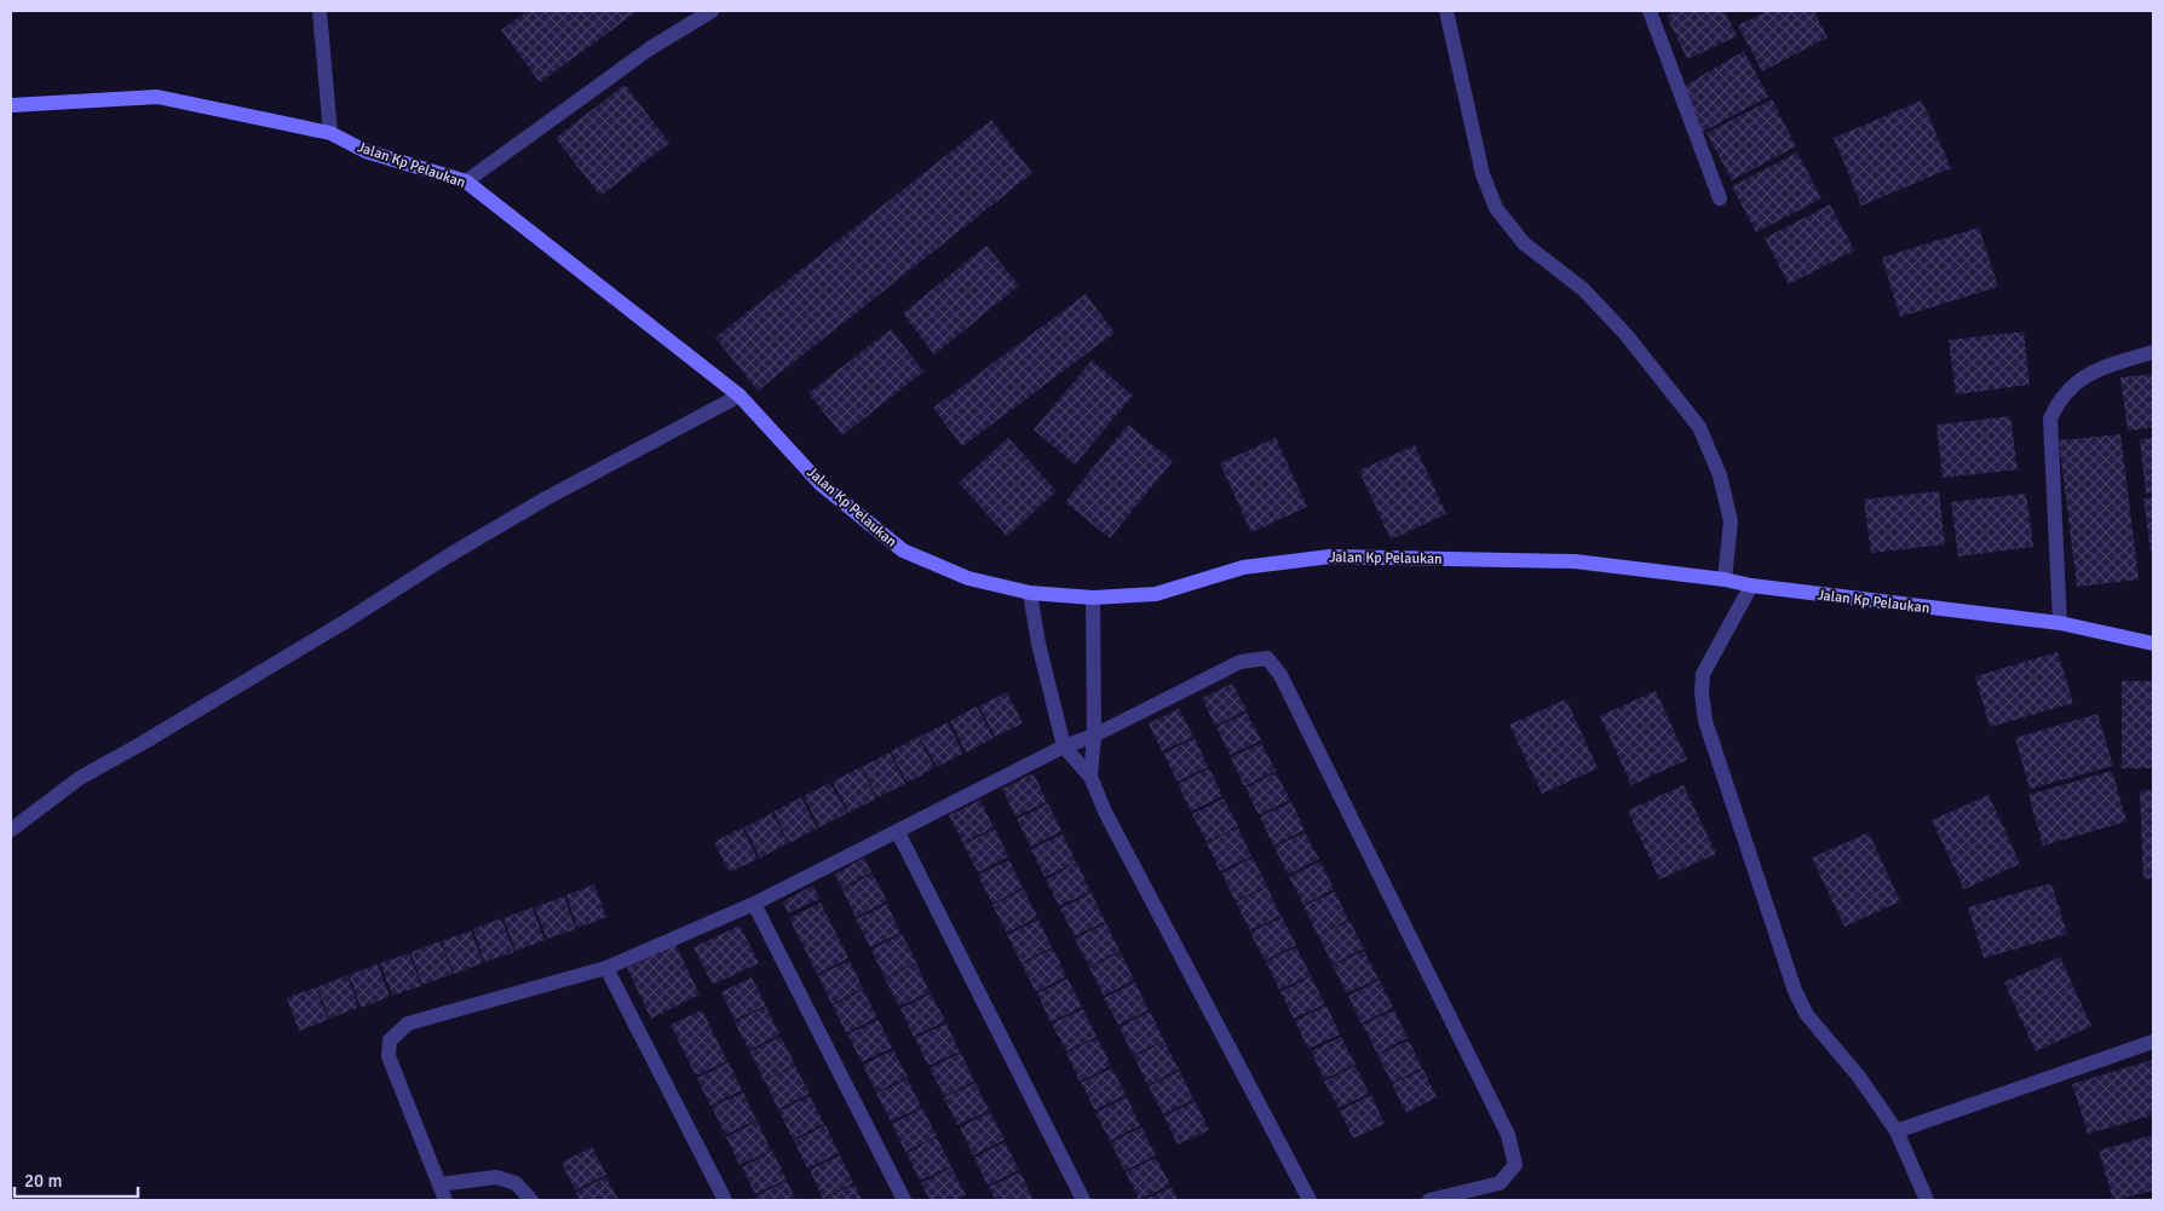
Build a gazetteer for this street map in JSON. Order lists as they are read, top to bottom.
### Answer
{
  "streets": {
    "street": ["Jalan Kp Pelaukan"]
  },
  "scale_bar": "20 m"
}
